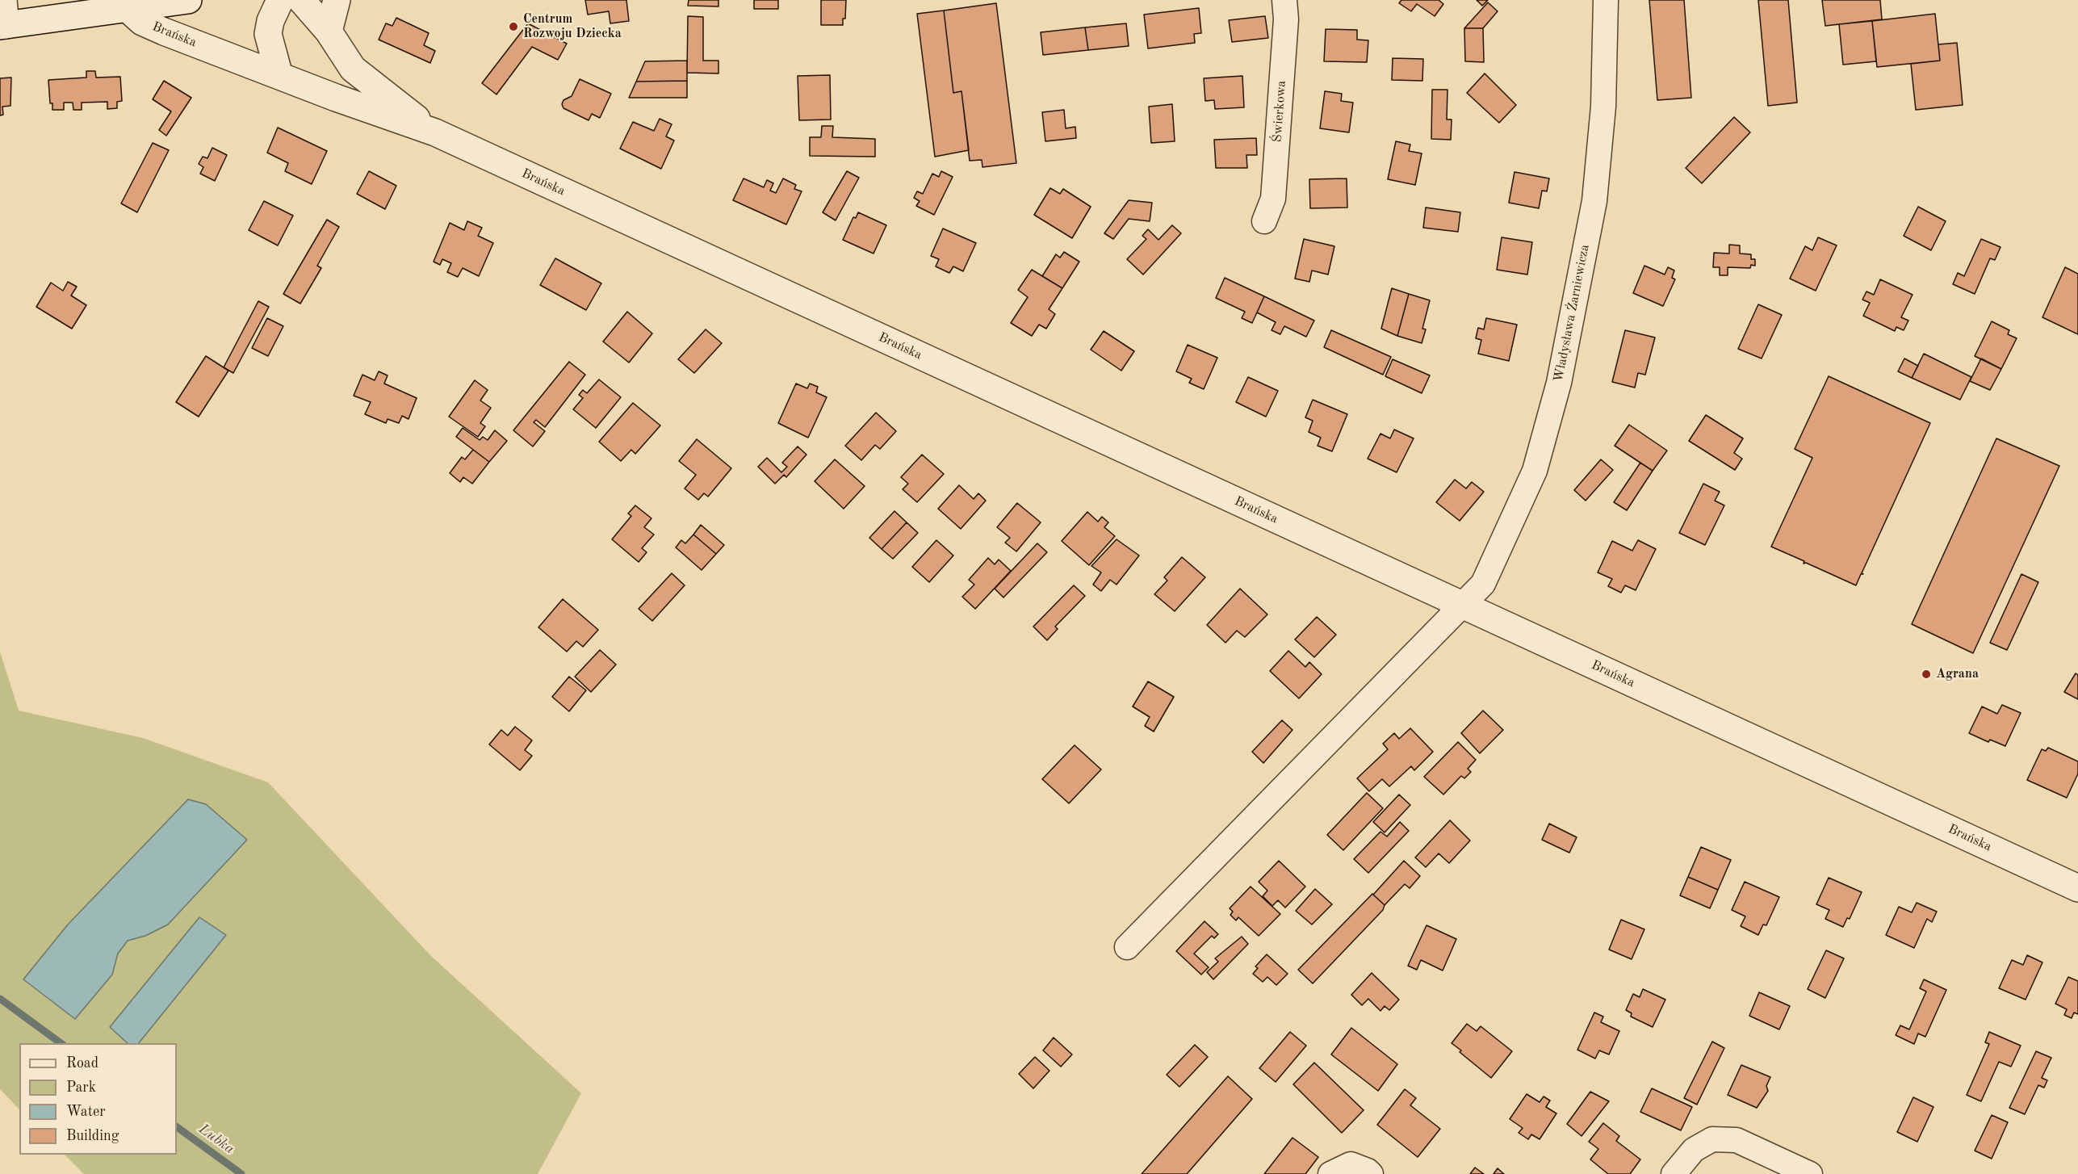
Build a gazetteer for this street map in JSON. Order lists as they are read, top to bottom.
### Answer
{
  "streets": {
    "street": ["Brańska", "Świerkowa", "Władysława Żarniewicza"]
  },
  "crossings": [
    ["Brańska", "Władysława Żarniewicza"]
  ],
  "water": ["Lubka"],
  "places": ["Centrum Rozwoju Dziecka", "Agrana"],
  "legend": [
    "Road",
    "Park",
    "Water",
    "Building"
  ]
}
